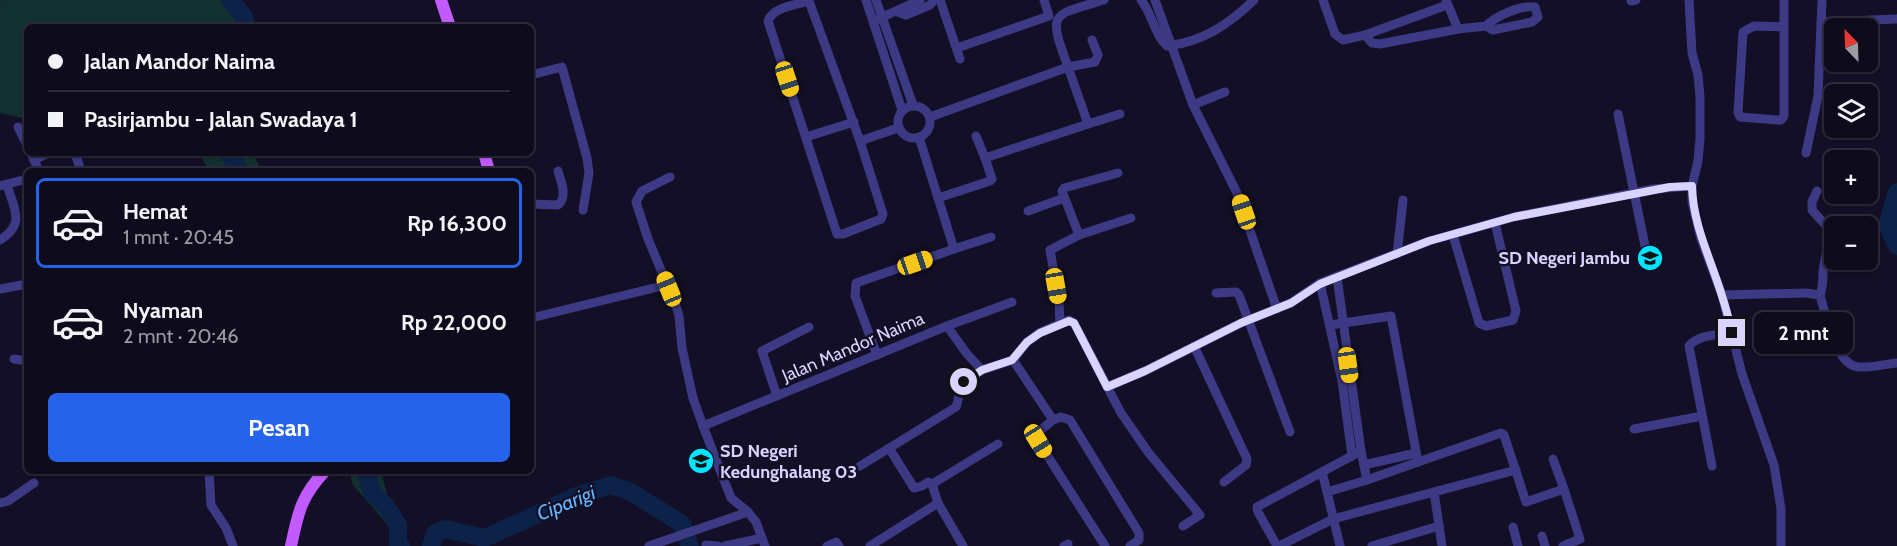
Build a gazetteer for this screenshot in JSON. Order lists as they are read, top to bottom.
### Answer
{
  "streets": {
    "street": ["Jalan Mandor Naima"]
  },
  "water": ["Ciparigi"],
  "places": {
    "school or university": ["SD Negeri Jambu", "SD Negeri Kedunghalang 03"]
  },
  "north": "top left",
  "page": {
    "map_buttons": ["+", "−"],
    "banner": ["Jalan Mandor Naima", "Pasirjambu - Jalan Swadaya 1"],
    "list": [
      {
        "name": "Hemat",
        "note": "1 mnt · 20:45",
        "value": "Rp 16,300"
      },
      {
        "name": "Nyaman",
        "note": "2 mnt · 20:46",
        "value": "Rp 22,000"
      }
    ],
    "bubble": "2 mnt",
    "buttons": "Pesan"
  }
}
